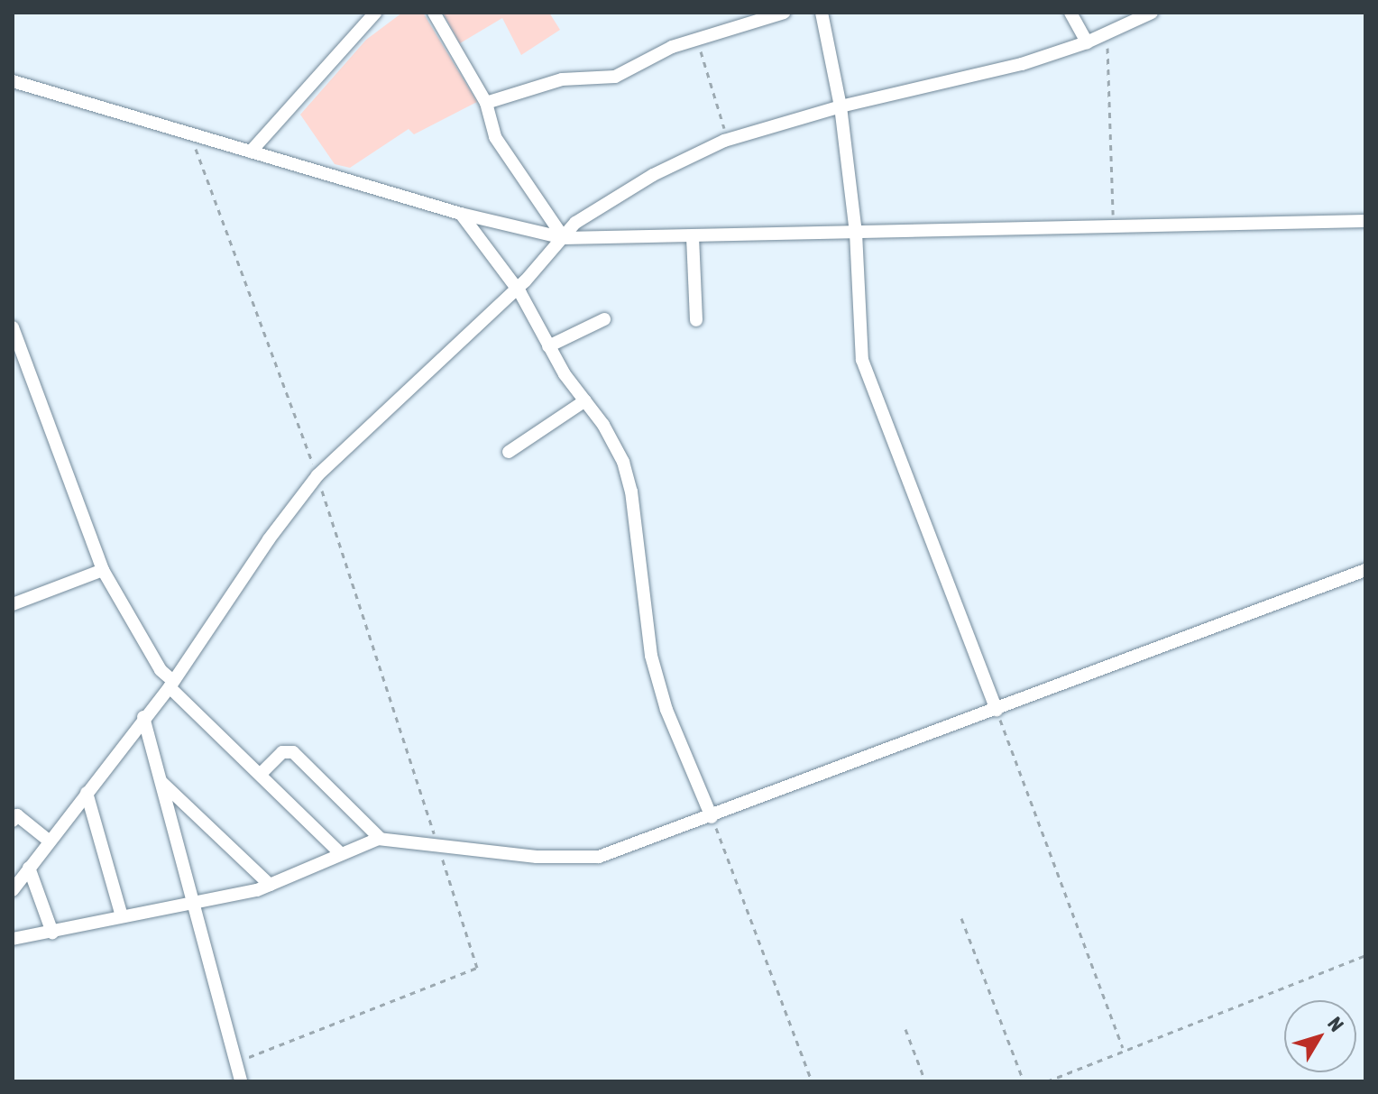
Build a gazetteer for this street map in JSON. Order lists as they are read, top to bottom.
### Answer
{
  "north": "top right"
}
